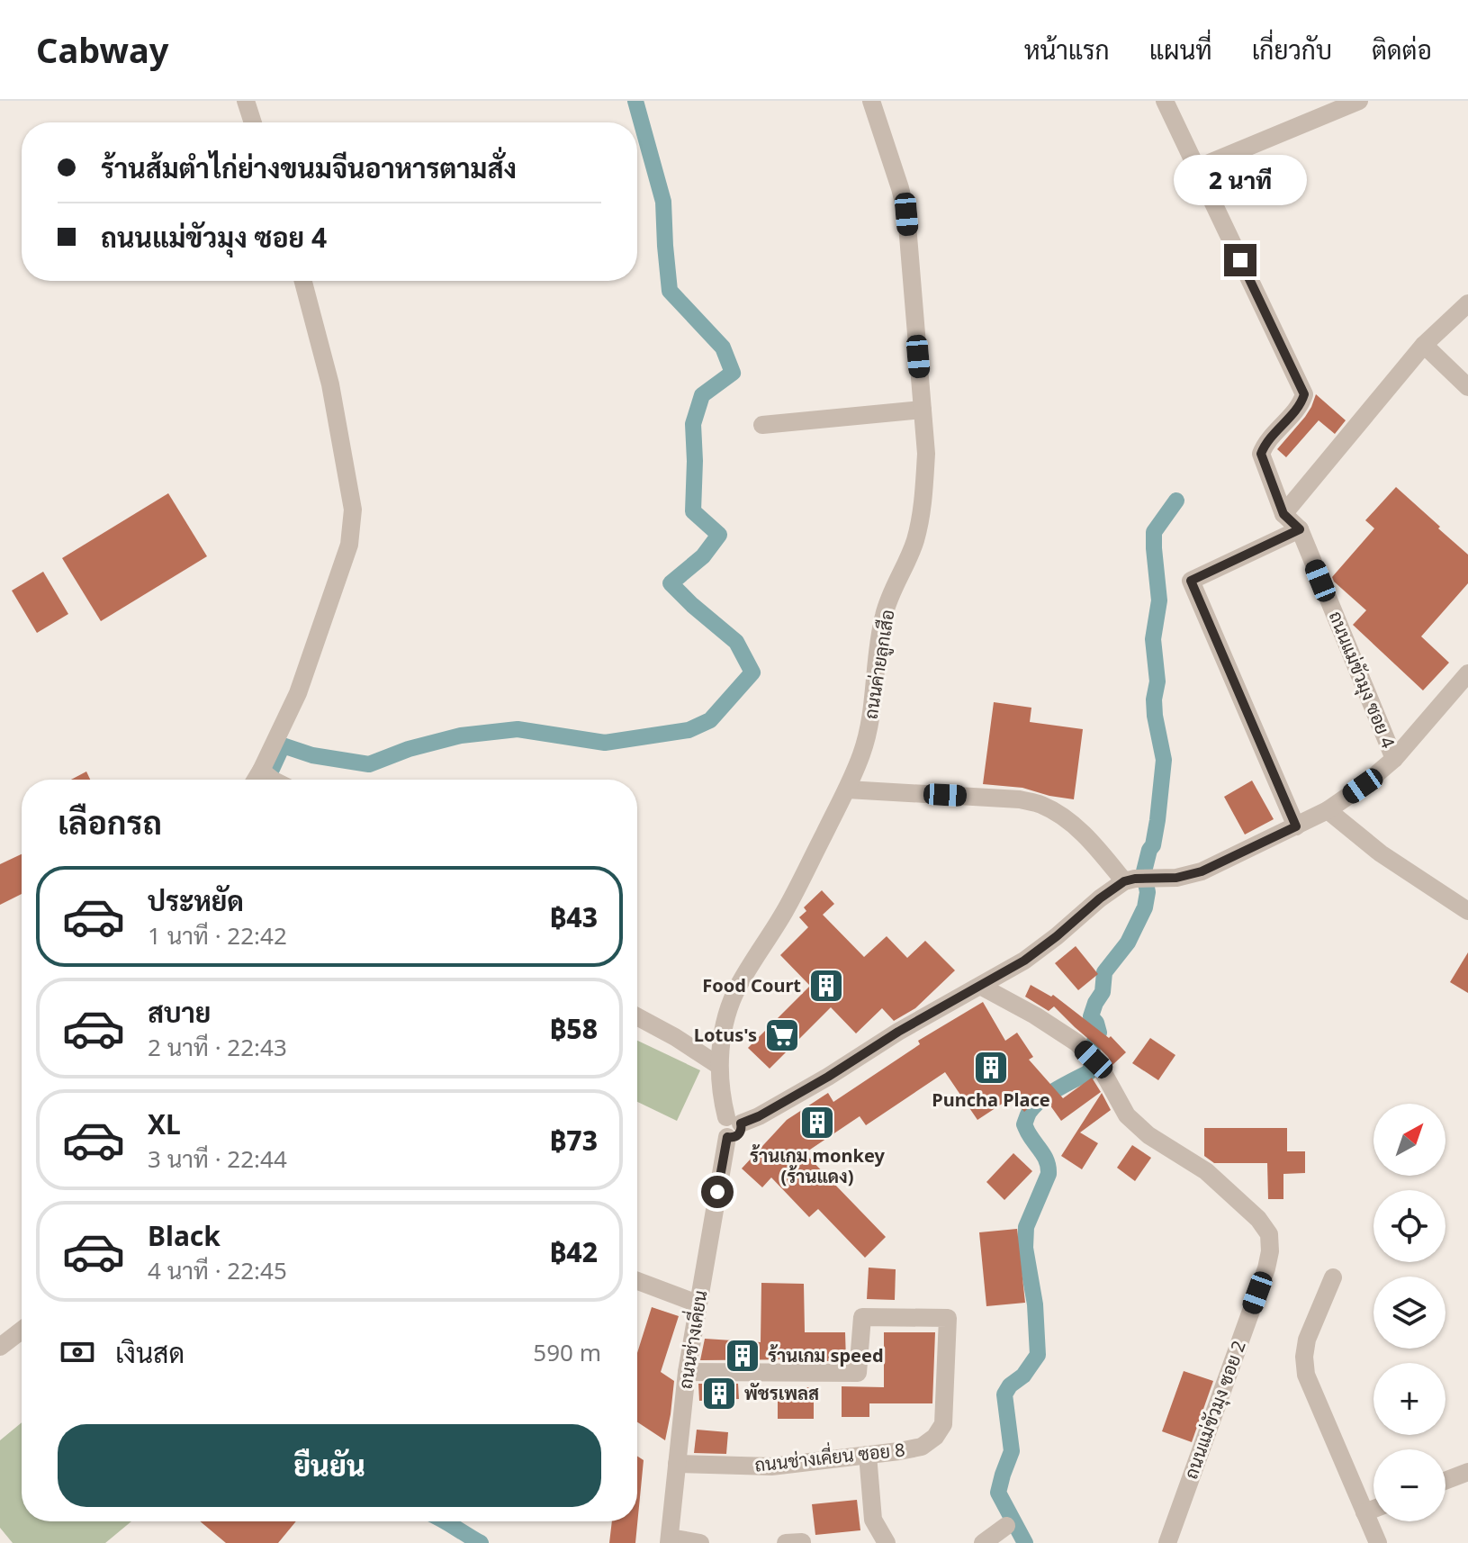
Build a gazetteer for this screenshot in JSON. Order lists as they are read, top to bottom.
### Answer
{
  "streets": {
    "street": [
      "ถนนค่ายลูกเสือ",
      "ถนนแม่ขัวมุง ซอย 4",
      "ถนนช่างเคี่ยน",
      "ถนนแม่ขัวมุง ซอย 2",
      "ถนนช่างเคี่ยน ซอย 8"
    ]
  },
  "crossings": [
    ["ถนนค่ายลูกเสือ", "ถนนช่างเคี่ยน"],
    ["ถนนช่างเคี่ยน", "ถนนช่างเคี่ยน ซอย 8"]
  ],
  "places": {
    "building": [
      "Food Court",
      "Puncha Place",
      "ร้านเกม monkey (ร้านแดง)",
      "ร้านเกม speed",
      "พัชรเพลส"
    ],
    "supermarket": ["Lotus's"]
  },
  "north": "top right",
  "page": {
    "header": "Cabway",
    "nav": [
      "หน้าแรก",
      "แผนที่",
      "เกี่ยวกับ",
      "ติดต่อ"
    ],
    "banner": ["ร้านส้มตำไก่ย่างขนมจีนอาหารตามสั่ง", "ถนนแม่ขัวมุง ซอย 4"],
    "bubble": "2 นาที",
    "heading": "เลือกรถ",
    "list": [
      {
        "name": "ประหยัด",
        "note": "1 นาที · 22:42",
        "value": "฿43"
      },
      {
        "name": "สบาย",
        "note": "2 นาที · 22:43",
        "value": "฿58"
      },
      {
        "name": "XL",
        "note": "3 นาที · 22:44",
        "value": "฿73"
      },
      {
        "name": "Black",
        "note": "4 นาที · 22:45",
        "value": "฿42"
      }
    ],
    "map_buttons": ["+", "−"],
    "pay": ["เงินสด", "590 m"],
    "buttons": "ยืนยัน"
  }
}
